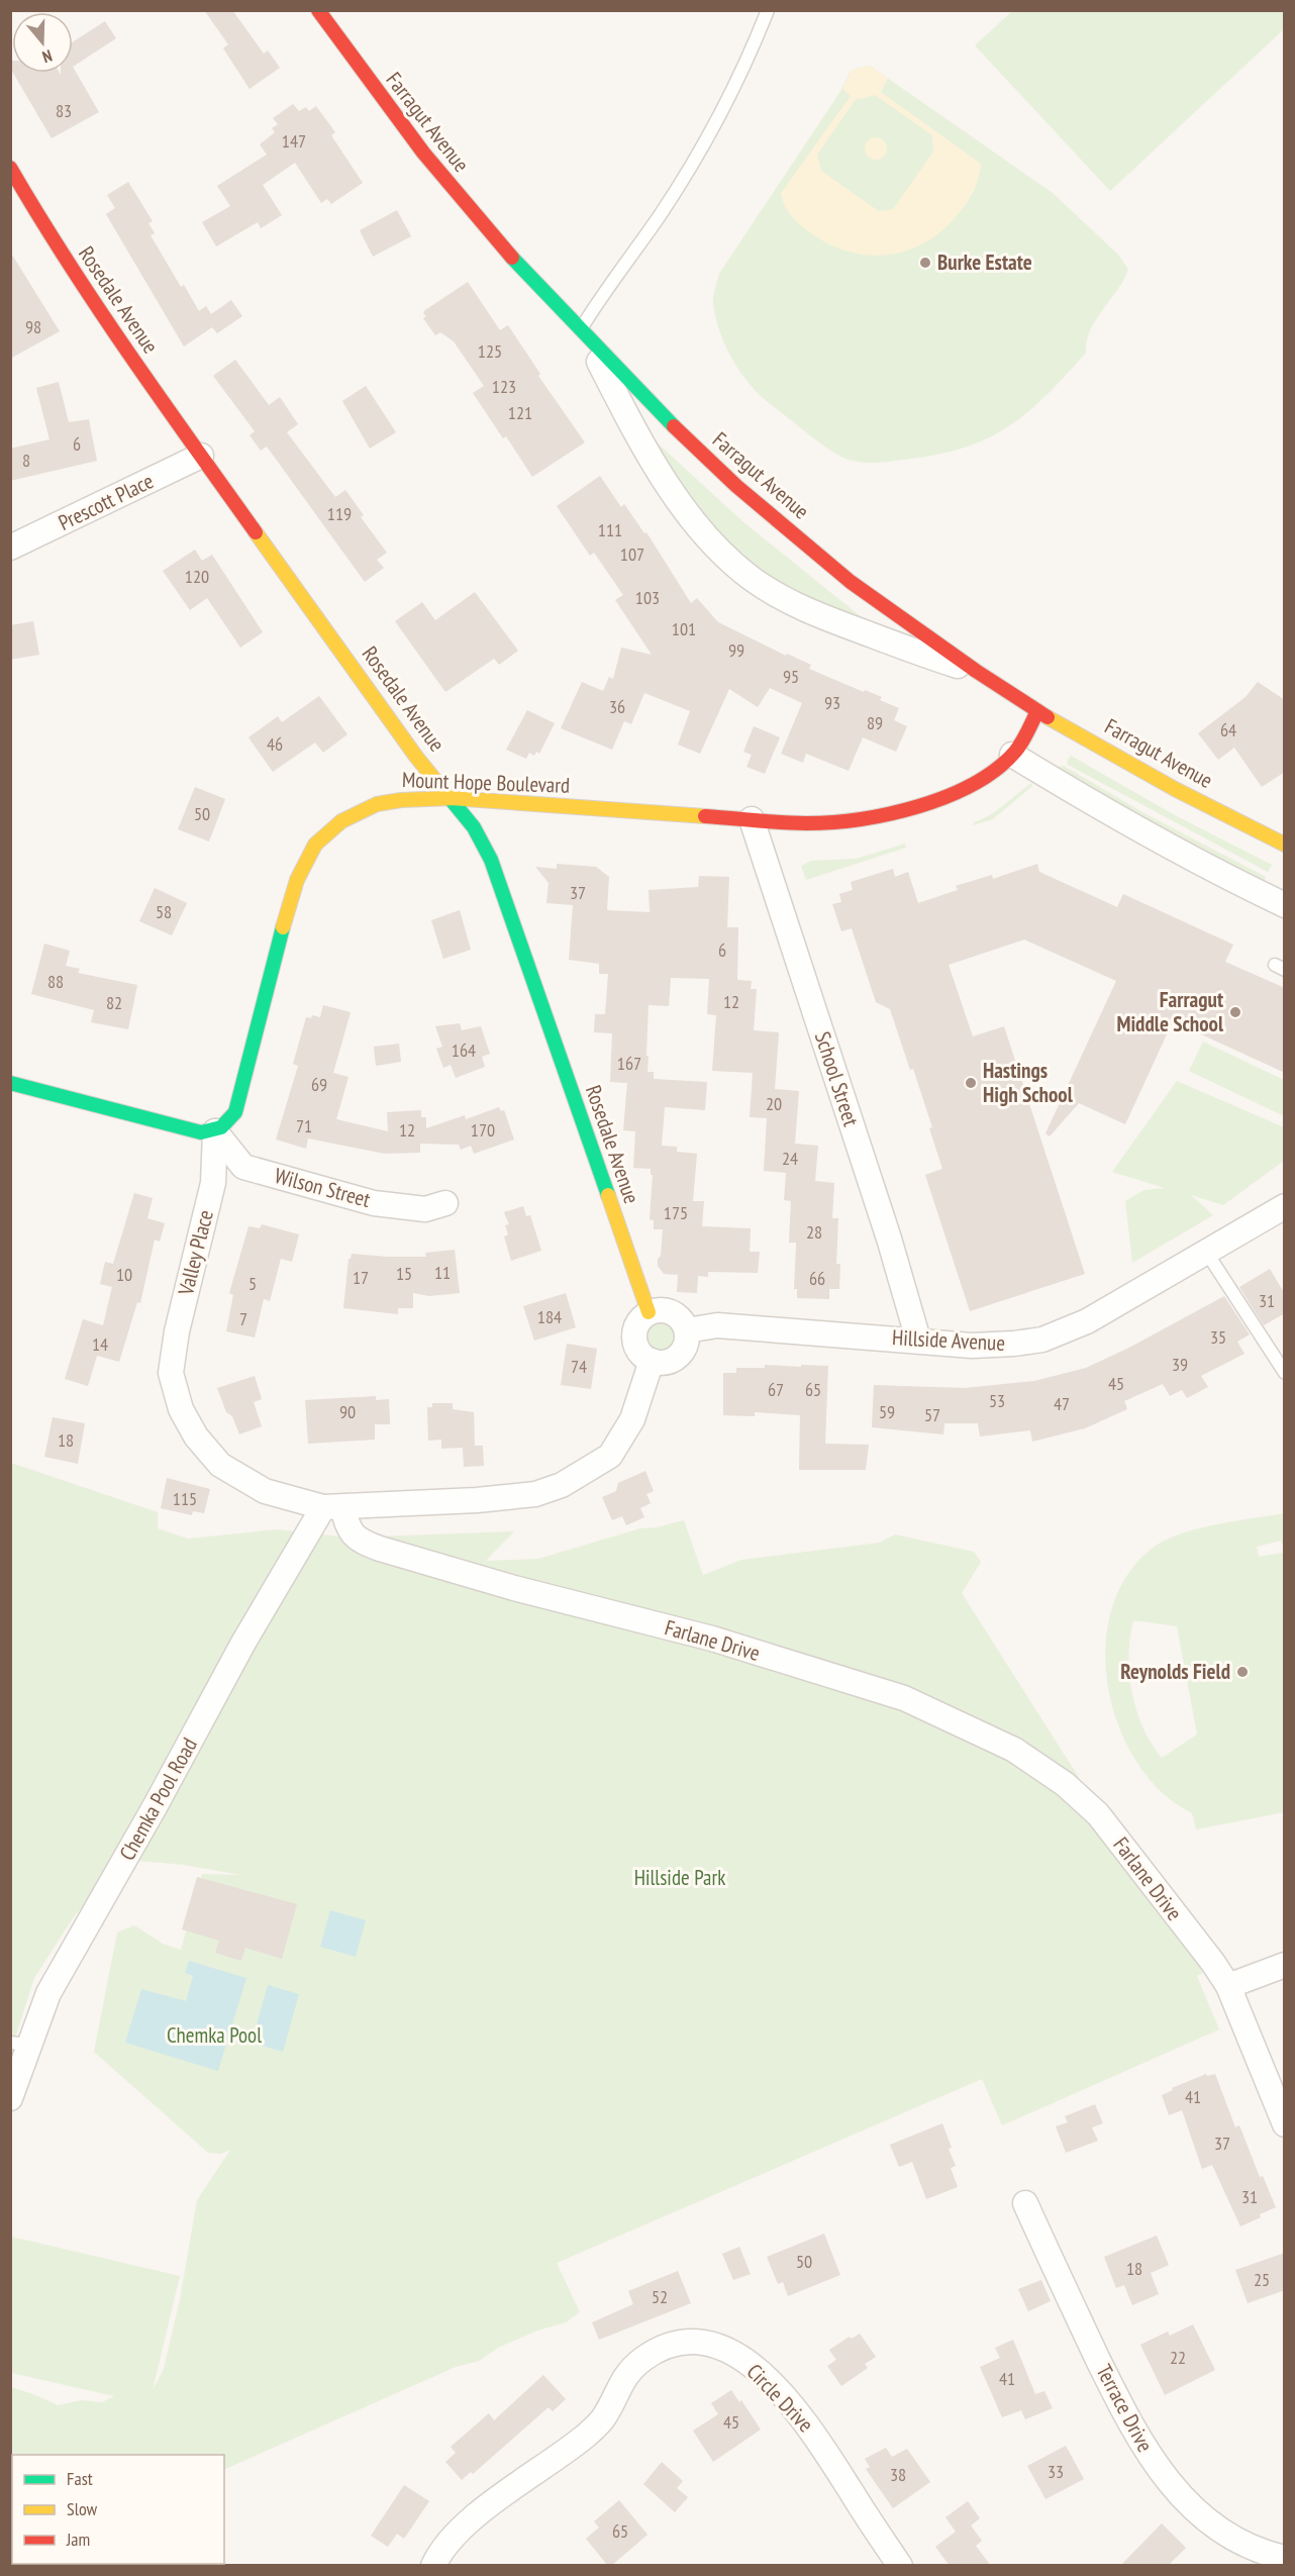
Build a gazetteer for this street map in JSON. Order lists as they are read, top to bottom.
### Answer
{
  "streets": {
    "street": [
      "Farragut Avenue",
      "Rosedale Avenue",
      "Prescott Place",
      "Mount Hope Boulevard",
      "School Street",
      "Wilson Street",
      "Valley Place",
      "Hillside Avenue",
      "Farlane Drive",
      "Chemka Pool Road",
      "Circle Drive",
      "Terrace Drive"
    ]
  },
  "crossings": [
    ["Farragut Avenue", "Mount Hope Boulevard"],
    ["Rosedale Avenue", "Prescott Place"],
    ["Rosedale Avenue", "Mount Hope Boulevard"],
    ["Rosedale Avenue", "Hillside Avenue"],
    ["Mount Hope Boulevard", "School Street"],
    ["Mount Hope Boulevard", "Wilson Street"],
    ["Mount Hope Boulevard", "Valley Place"],
    ["School Street", "Hillside Avenue"],
    ["Wilson Street", "Valley Place"],
    ["Valley Place", "Farlane Drive"],
    ["Valley Place", "Chemka Pool Road"],
    ["Farlane Drive", "Chemka Pool Road"]
  ],
  "parks": ["Hillside Park", "Chemka Pool"],
  "places": [
    "Burke Estate",
    "Farragut Middle School",
    "Hastings High School",
    "Reynolds Field"
  ],
  "house_numbers": [
    "83",
    "147",
    "98",
    "125",
    "123",
    "121",
    "6",
    "8",
    "119",
    "111",
    "107",
    "120",
    "103",
    "101",
    "99",
    "95",
    "93",
    "36",
    "89",
    "64",
    "46",
    "50",
    "37",
    "58",
    "6",
    "88",
    "12",
    "82",
    "164",
    "167",
    "69",
    "20",
    "71",
    "12",
    "170",
    "24",
    "175",
    "28",
    "11",
    "15",
    "10",
    "17",
    "66",
    "5",
    "31",
    "184",
    "7",
    "35",
    "14",
    "39",
    "74",
    "45",
    "67",
    "65",
    "53",
    "47",
    "90",
    "59",
    "57",
    "18",
    "115",
    "41",
    "37",
    "31",
    "50",
    "18",
    "25",
    "52",
    "22",
    "41",
    "45",
    "33",
    "38",
    "65"
  ],
  "legend": ["Fast", "Slow", "Jam"],
  "north": "bottom"
}
